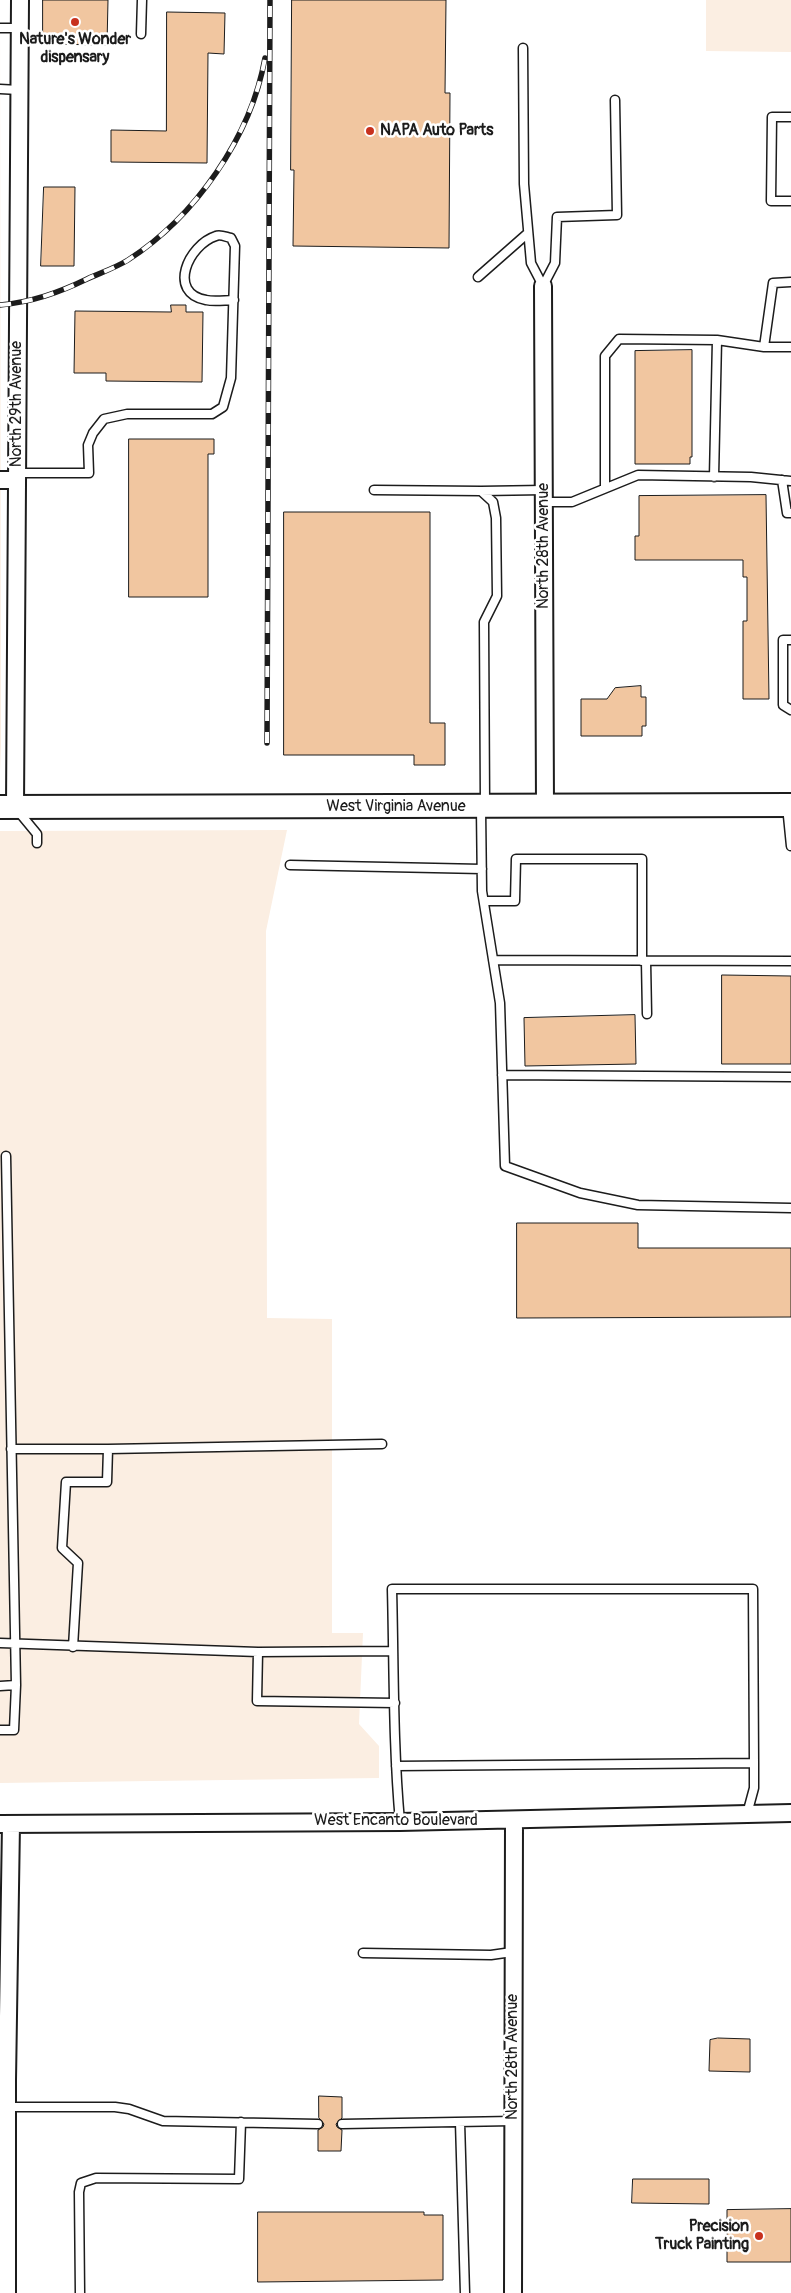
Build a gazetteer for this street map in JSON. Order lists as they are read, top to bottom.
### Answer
{
  "streets": {
    "street": [
      "North 29th Avenue",
      "North 28th Avenue",
      "West Virginia Avenue",
      "West Encanto Boulevard"
    ]
  },
  "crossings": [
    ["North 29th Avenue", "West Virginia Avenue"],
    ["North 28th Avenue", "West Virginia Avenue"],
    ["North 28th Avenue", "West Encanto Boulevard"]
  ],
  "places": ["Nature's Wonder dispensary", "NAPA Auto Parts", "Precision Truck Painting"]
}
